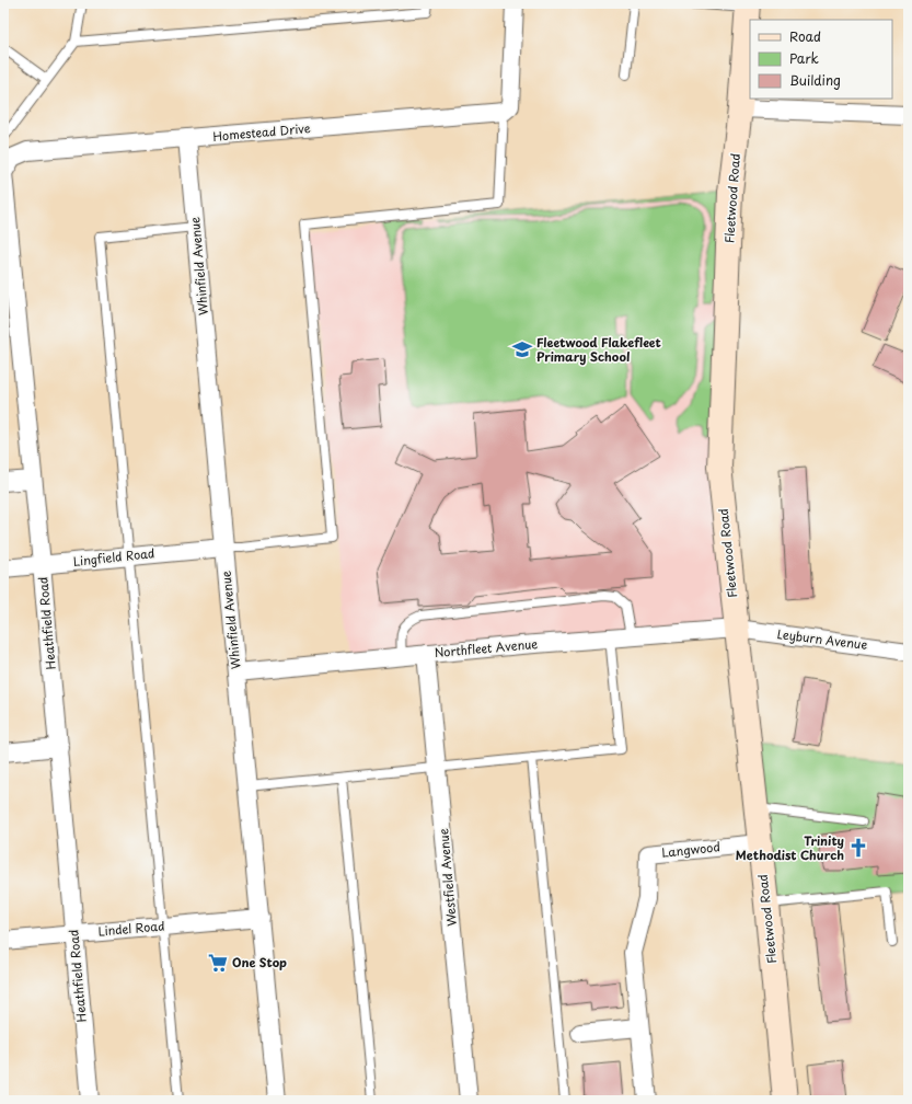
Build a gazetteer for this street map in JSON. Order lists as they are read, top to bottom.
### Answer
{
  "streets": {
    "street": [
      "Homestead Drive",
      "Fleetwood Road",
      "Whinfield Avenue",
      "Lingfield Road",
      "Heathfield Road",
      "Leyburn Avenue",
      "Northfleet Avenue",
      "Langwood",
      "Westfield Avenue",
      "Lindel Road"
    ]
  },
  "crossings": [
    ["Homestead Drive", "Whinfield Avenue"],
    ["Homestead Drive", "Heathfield Road"],
    ["Fleetwood Road", "Leyburn Avenue"],
    ["Fleetwood Road", "Northfleet Avenue"],
    ["Fleetwood Road", "Langwood"],
    ["Whinfield Avenue", "Lingfield Road"],
    ["Whinfield Avenue", "Northfleet Avenue"],
    ["Whinfield Avenue", "Lindel Road"],
    ["Lingfield Road", "Heathfield Road"],
    ["Heathfield Road", "Lindel Road"],
    ["Leyburn Avenue", "Northfleet Avenue"],
    ["Northfleet Avenue", "Westfield Avenue"]
  ],
  "places": {
    "school or university": ["Fleetwood Flakefleet Primary School"],
    "church": ["Trinity Methodist Church"],
    "supermarket": ["One Stop"]
  },
  "legend": ["Road", "Park", "Building"]
}
